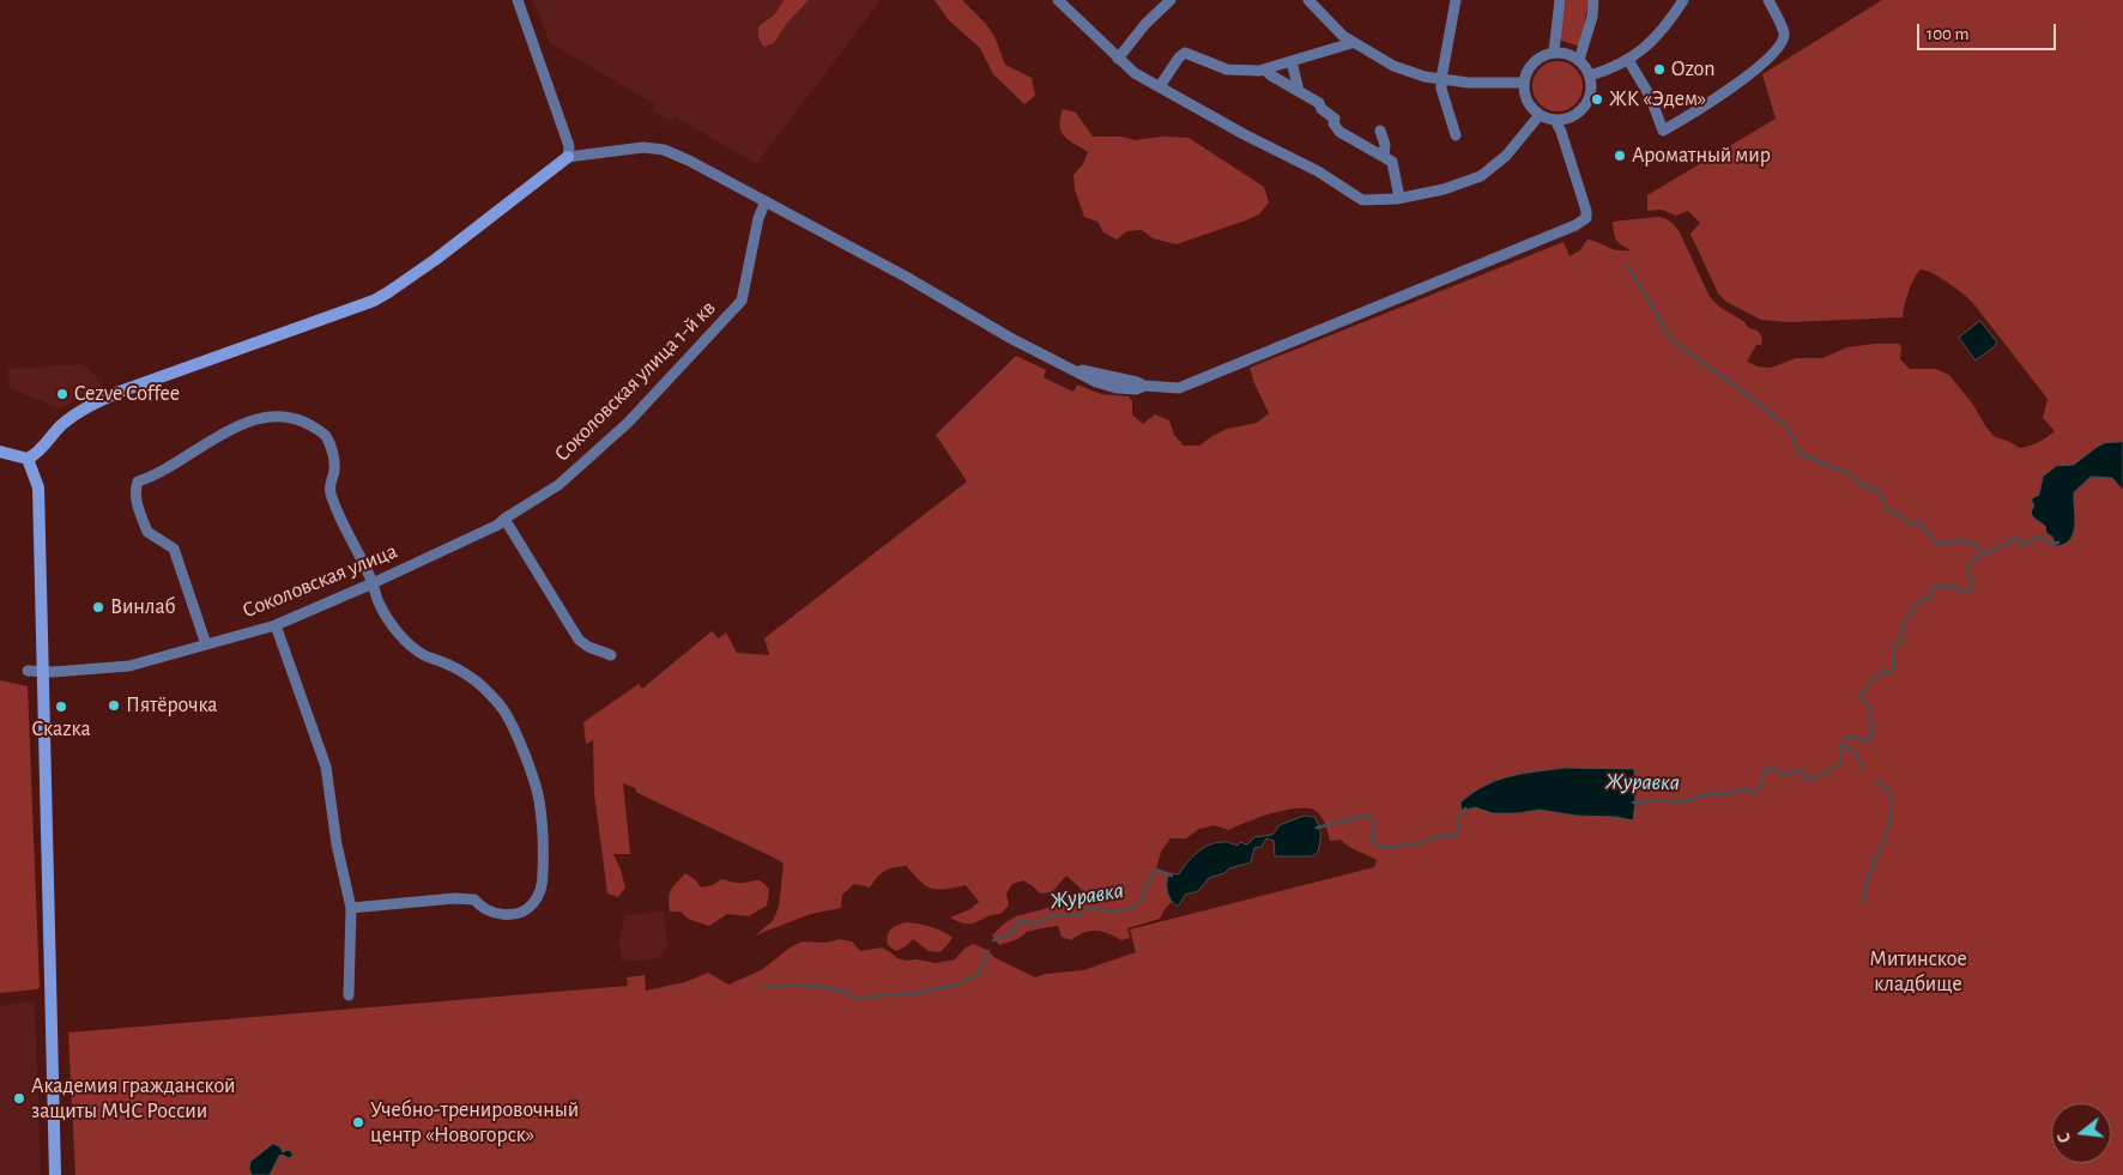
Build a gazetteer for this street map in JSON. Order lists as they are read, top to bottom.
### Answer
{
  "streets": {
    "street": ["Соколовская улица 1-й кв", "Соколовская улица"]
  },
  "crossings": [
    ["Соколовская улица 1-й кв", "Соколовская улица"]
  ],
  "water": ["Журавка"],
  "parks": ["Митинское кладбище"],
  "places": [
    "Ozon",
    "ЖК «Эдем»",
    "Ароматный мир",
    "Cezve Coffee",
    "Винлаб",
    "Пятёрочка",
    "Скаzка",
    "Академия гражданской защиты МЧС России",
    "Учебно-тренировочный центр «Новогорск»"
  ],
  "scale_bar": "100 m",
  "north": "left"
}
